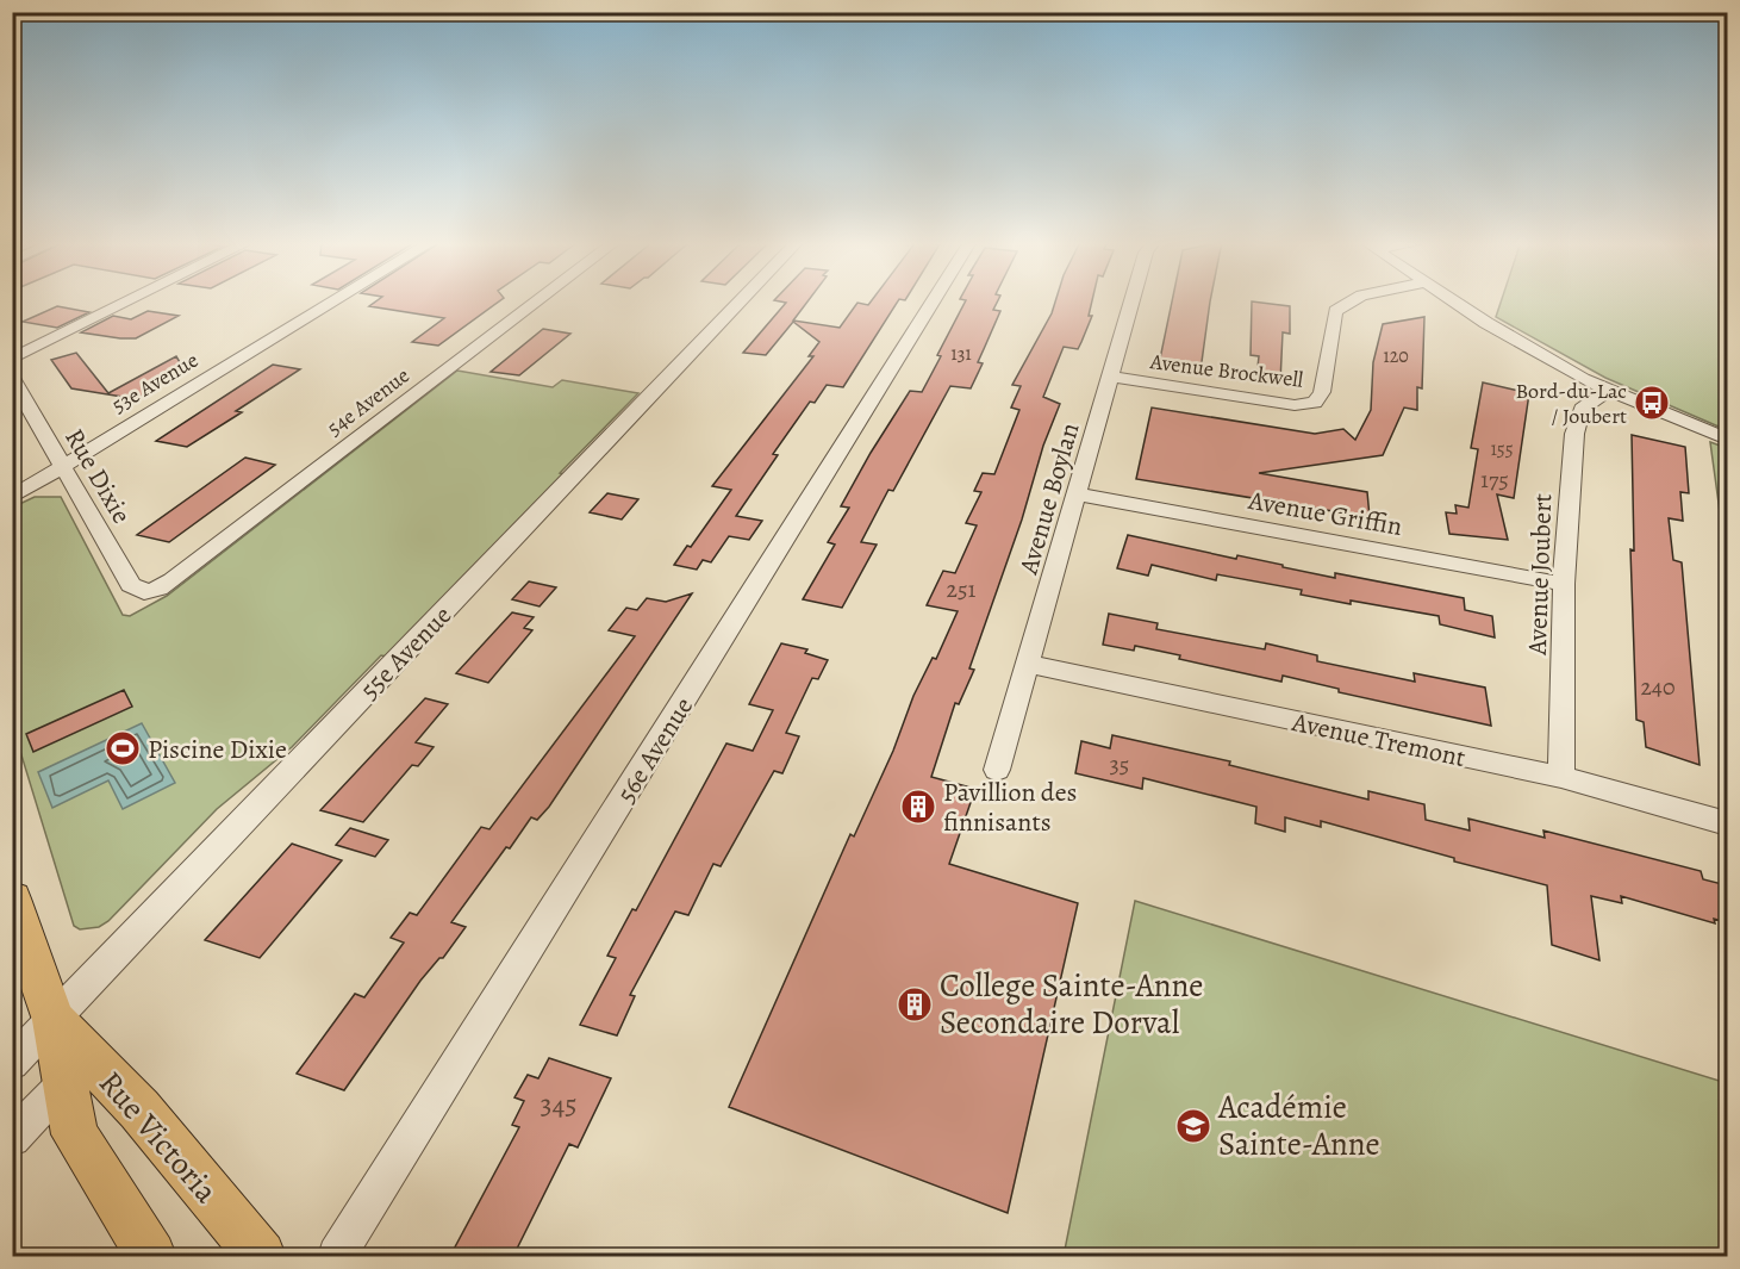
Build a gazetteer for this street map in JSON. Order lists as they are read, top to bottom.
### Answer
{
  "streets": {
    "main road": ["Rue Victoria"],
    "street": [
      "Avenue Brockwell",
      "53e Avenue",
      "54e Avenue",
      "Rue Dixie",
      "Avenue Boylan",
      "Avenue Griffin",
      "Avenue Joubert",
      "55e Avenue",
      "Avenue Tremont",
      "56e Avenue"
    ]
  },
  "crossings": [
    ["Avenue Brockwell", "Avenue Boylan"],
    ["53e Avenue", "Rue Dixie"],
    ["54e Avenue", "Rue Dixie"],
    ["Avenue Boylan", "Avenue Griffin"],
    ["Avenue Boylan", "Avenue Tremont"],
    ["Avenue Griffin", "Avenue Joubert"],
    ["Avenue Joubert", "Avenue Tremont"],
    ["55e Avenue", "Rue Victoria"]
  ],
  "places": {
    "bus stop": ["Bord-du-Lac / Joubert"],
    "sports": ["Piscine Dixie"],
    "building": ["Pavillion des finnisants", "College Sainte-Anne Secondaire Dorval"],
    "school or university": ["Académie Sainte-Anne"]
  },
  "house_numbers": [
    "131",
    "120",
    "155",
    "175",
    "251",
    "240",
    "35",
    "345"
  ]
}
